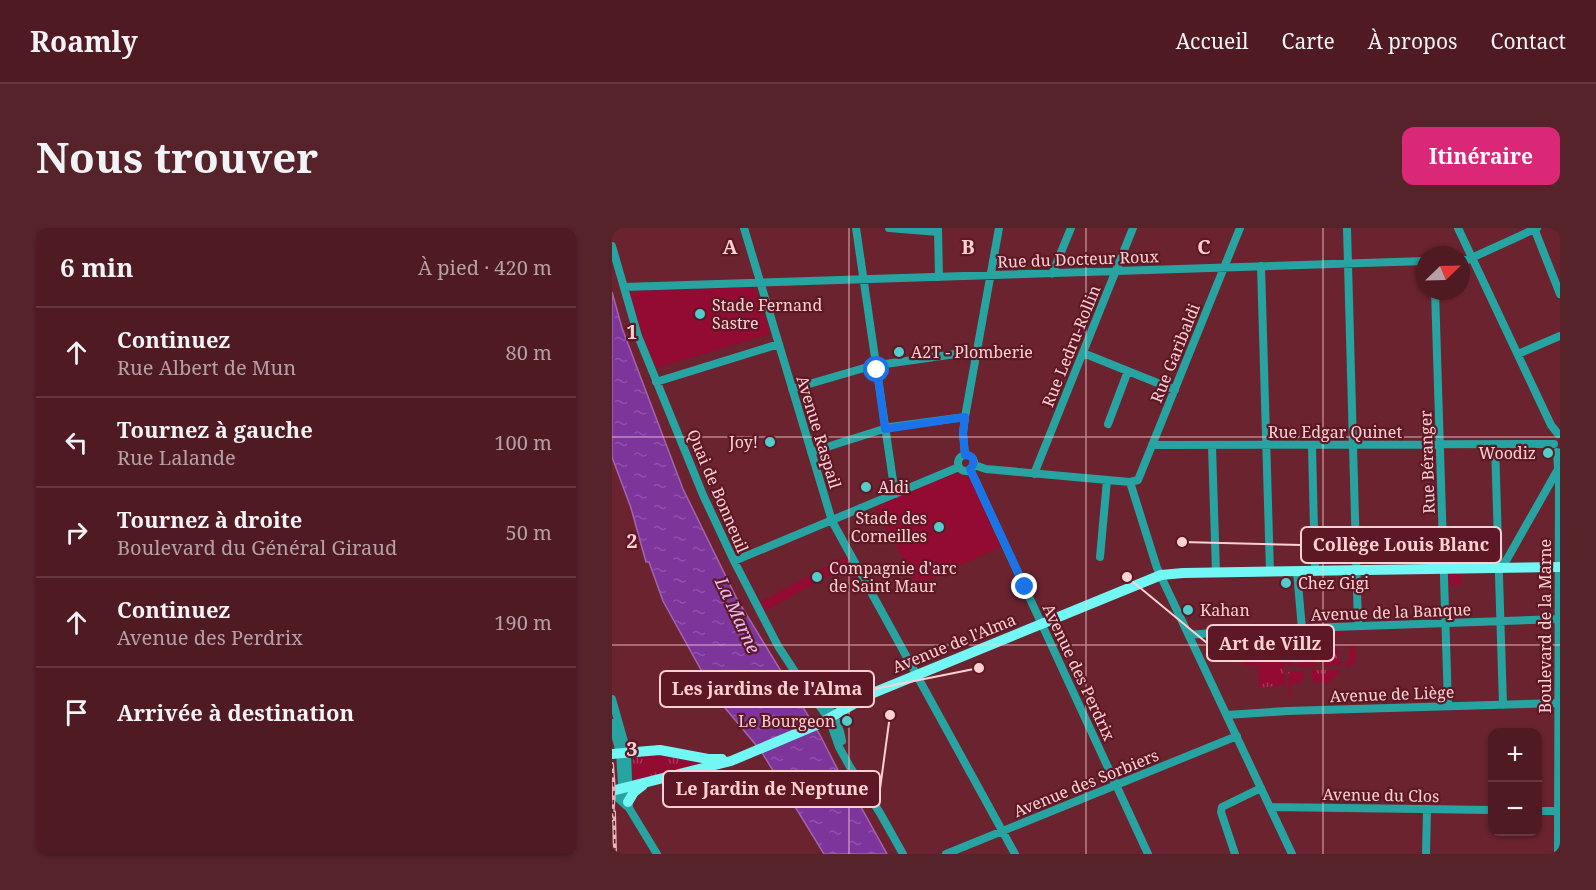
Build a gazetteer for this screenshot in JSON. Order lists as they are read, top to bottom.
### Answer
{
  "streets": {
    "main road": ["Avenue de l'Alma"],
    "street": [
      "Rue du Docteur Roux",
      "Rue Ledru-Rollin",
      "Rue Garibaldi",
      "Avenue Raspail",
      "Rue Edgar Quinet",
      "Rue Béranger",
      "Quai de Bonneuil",
      "Avenue de la Banque",
      "Boulevard de la Marne",
      "Avenue des Perdrix",
      "Avenue de Liège",
      "Avenue des Sorbiers",
      "Avenue du Clos"
    ]
  },
  "crossings": [
    ["Rue du Docteur Roux", "Rue Ledru-Rollin"],
    ["Rue du Docteur Roux", "Rue Garibaldi"],
    ["Rue du Docteur Roux", "Avenue Raspail"],
    ["Rue du Docteur Roux", "Quai de Bonneuil"],
    ["Rue Garibaldi", "Rue Edgar Quinet"],
    ["Avenue Raspail", "Avenue de l'Alma"],
    ["Avenue Raspail", "Avenue des Sorbiers"],
    ["Rue Edgar Quinet", "Rue Béranger"],
    ["Rue Edgar Quinet", "Boulevard de la Marne"],
    ["Rue Béranger", "Avenue de la Banque"],
    ["Rue Béranger", "Avenue de l'Alma"],
    ["Rue Béranger", "Avenue de Liège"],
    ["Quai de Bonneuil", "Avenue de l'Alma"],
    ["Avenue de la Banque", "Boulevard de la Marne"],
    ["Boulevard de la Marne", "Avenue de l'Alma"],
    ["Boulevard de la Marne", "Avenue de Liège"],
    ["Avenue de l'Alma", "Avenue des Perdrix"],
    ["Avenue des Perdrix", "Avenue des Sorbiers"]
  ],
  "water": ["La Marne"],
  "places": [
    "Stade Fernand Sastre",
    "A2T - Plomberie",
    "Joy!",
    "Woodiz",
    "Aldi",
    "Stade des Corneilles",
    "Collège Louis Blanc",
    "Compagnie d'arc de Saint Maur",
    "Art de Villz",
    "Chez Gigi",
    "Kahan",
    "Les jardins de l'Alma",
    "Le Jardin de Neptune",
    "Le Bourgeon"
  ],
  "north": "top right",
  "page": {
    "header": "Roamly",
    "nav": [
      "Accueil",
      "Carte",
      "À propos",
      "Contact"
    ],
    "buttons": "Itinéraire",
    "title": "Nous trouver",
    "heading": ["6 min", "À pied · 420 m"],
    "list": [
      ["Continuez", "Rue Albert de Mun", "80 m"],
      ["Tournez à gauche", "Rue Lalande", "100 m"],
      ["Tournez à droite", "Boulevard du Général Giraud", "50 m"],
      ["Continuez", "Avenue des Perdrix", "190 m"],
      "Arrivée à destination"
    ],
    "map_buttons": ["+", "−"]
  },
  "grid": {
    "columns": ["A", "B", "C"],
    "rows": ["1", "2", "3"]
  }
}
